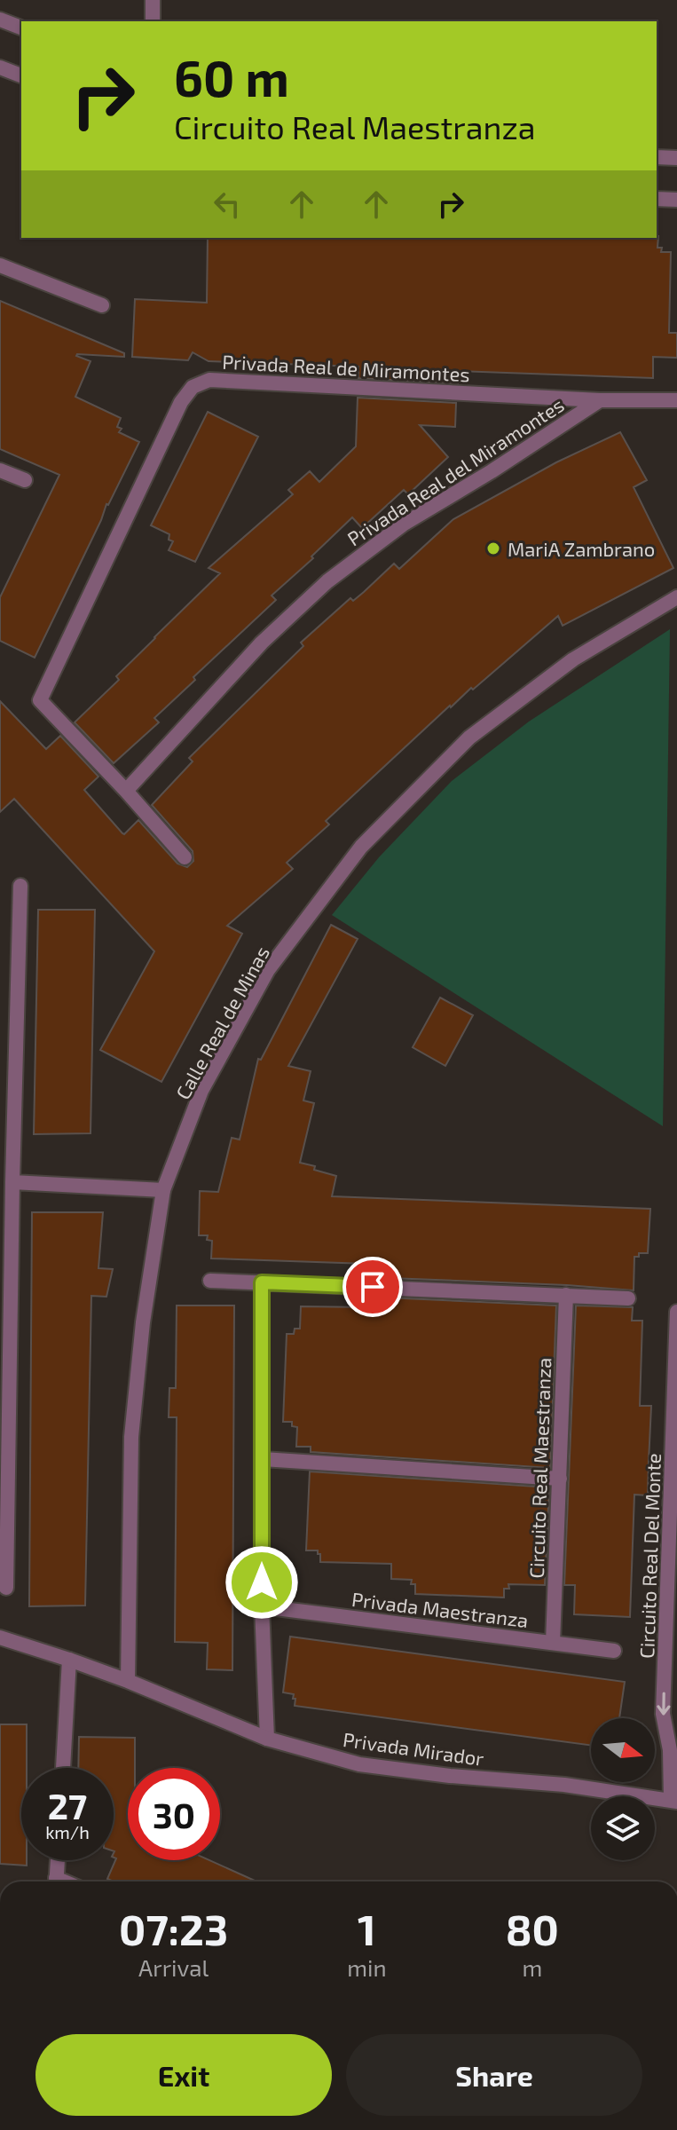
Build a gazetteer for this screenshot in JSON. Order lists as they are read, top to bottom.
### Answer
{
  "streets": {
    "street": [
      "Privada Real de Miramontes",
      "Privada Real del Miramontes",
      "Calle Real de Minas",
      "Circuito Real Maestranza",
      "Circuito Real Del Monte",
      "Privada Maestranza",
      "Privada Mirador"
    ]
  },
  "crossings": [
    ["Privada Real de Miramontes", "Privada Real del Miramontes"],
    ["Calle Real de Minas", "Privada Mirador"],
    ["Circuito Real Maestranza", "Privada Maestranza"],
    ["Circuito Real Del Monte", "Privada Mirador"]
  ],
  "one_way": ["Circuito Real Del Monte"],
  "places": ["MariA Zambrano"],
  "north": "right",
  "page": {
    "turn": ["60 m", "Circuito Real Maestranza"],
    "speed": "27 km/h",
    "limit": "30",
    "eta": [
      "07:23",
      "Arrival",
      "1",
      "min",
      "80",
      "m"
    ],
    "buttons": ["Exit", "Share"]
  }
}
